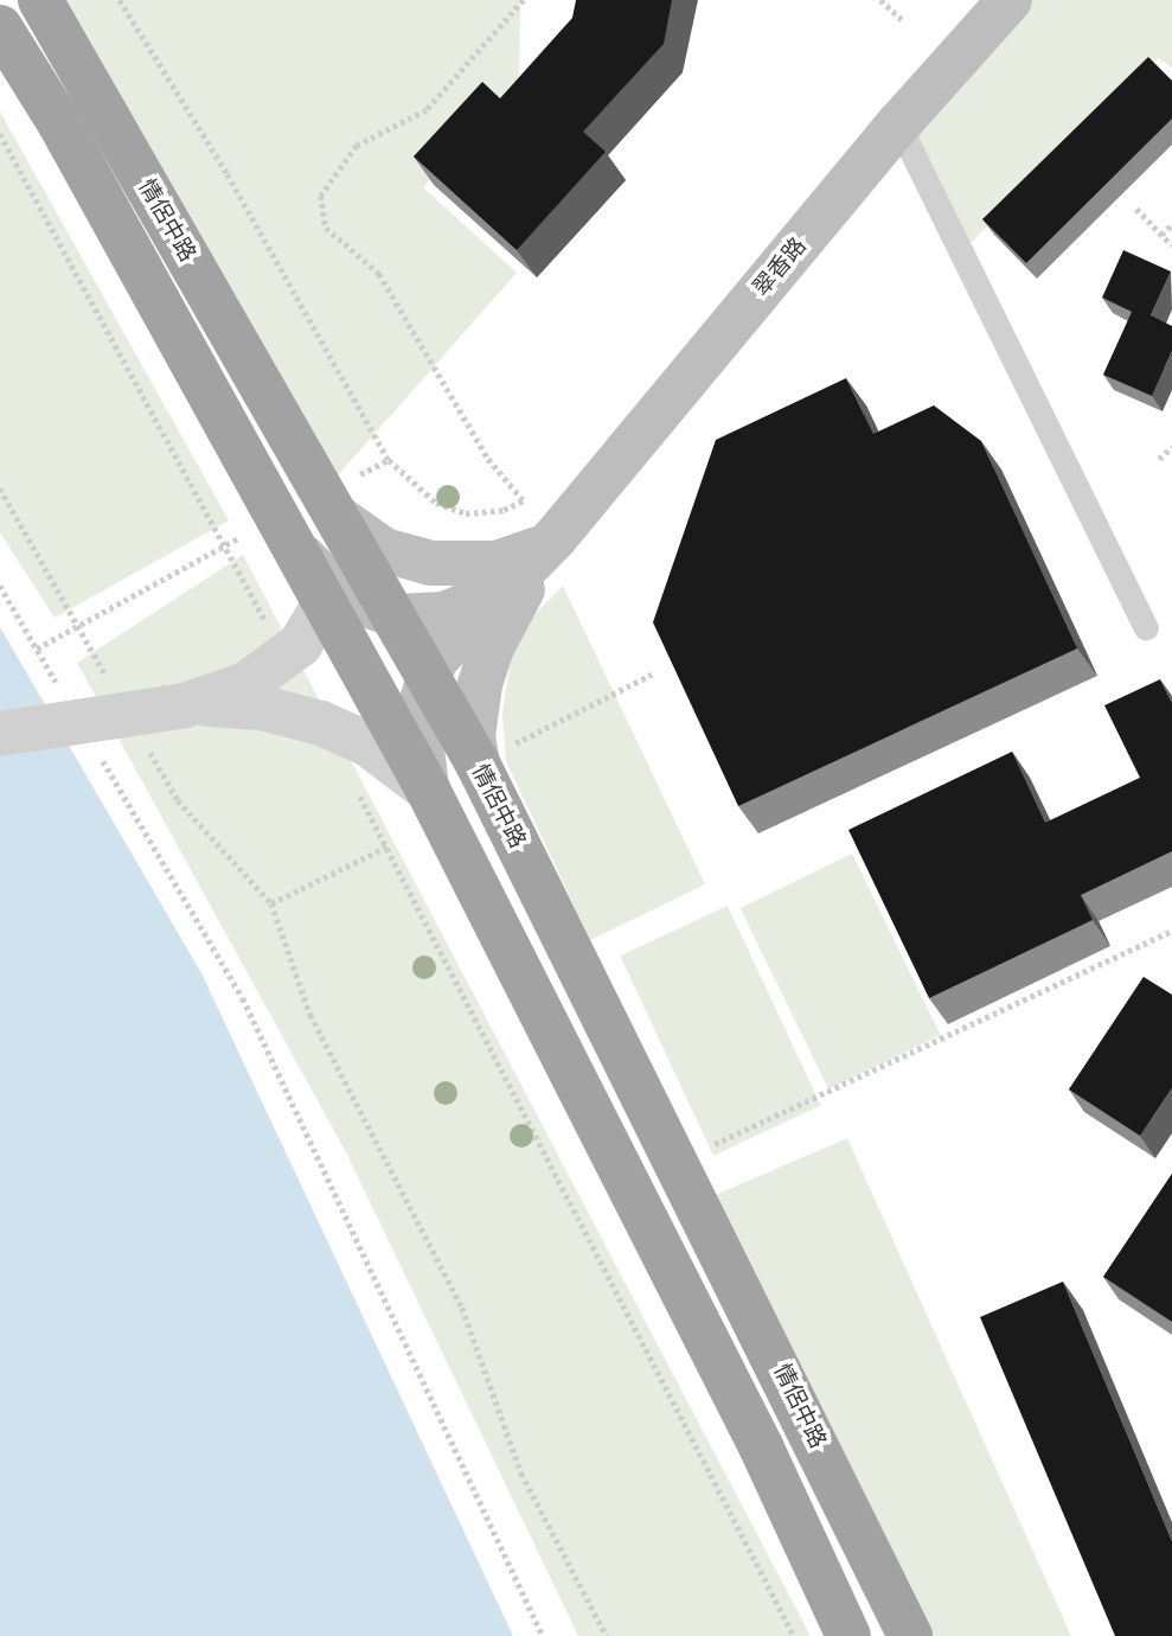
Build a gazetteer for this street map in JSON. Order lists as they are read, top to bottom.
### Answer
{
  "streets": {
    "highway": ["情侶中路"],
    "main road": ["翠香路"]
  }
}
